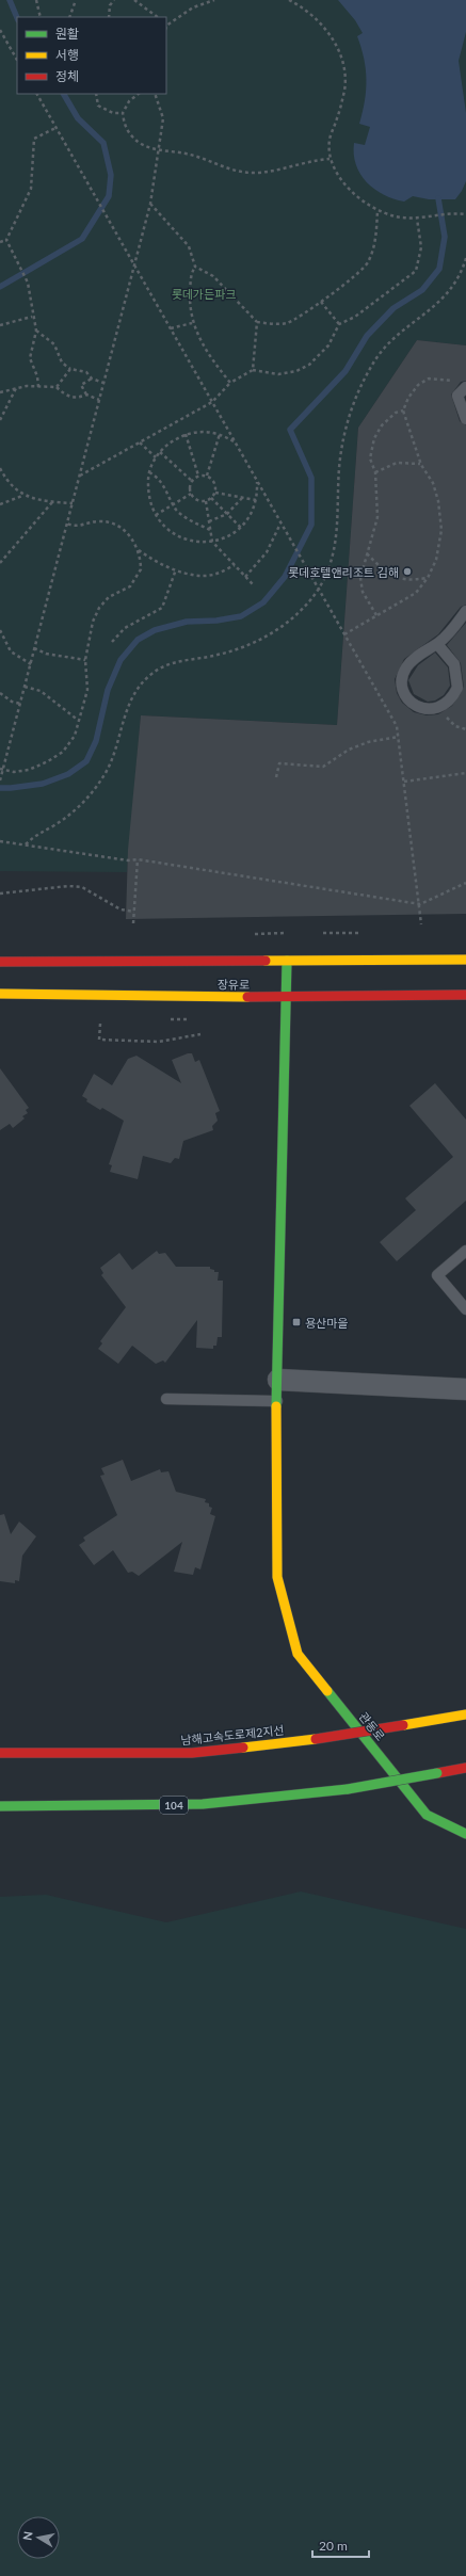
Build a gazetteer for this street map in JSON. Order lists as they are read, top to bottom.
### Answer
{
  "streets": {
    "main road": [
      "장유로",
      "관동로",
      "남해고속도로제2지선",
      "104"
    ]
  },
  "parks": ["롯데가든파크"],
  "places": {
    "other": ["롯데호텔앤리조트 김해"],
    "transit": ["용산마을"]
  },
  "legend": ["원활", "서행", "정체"],
  "scale_bar": "20 m",
  "north": "left"
}
